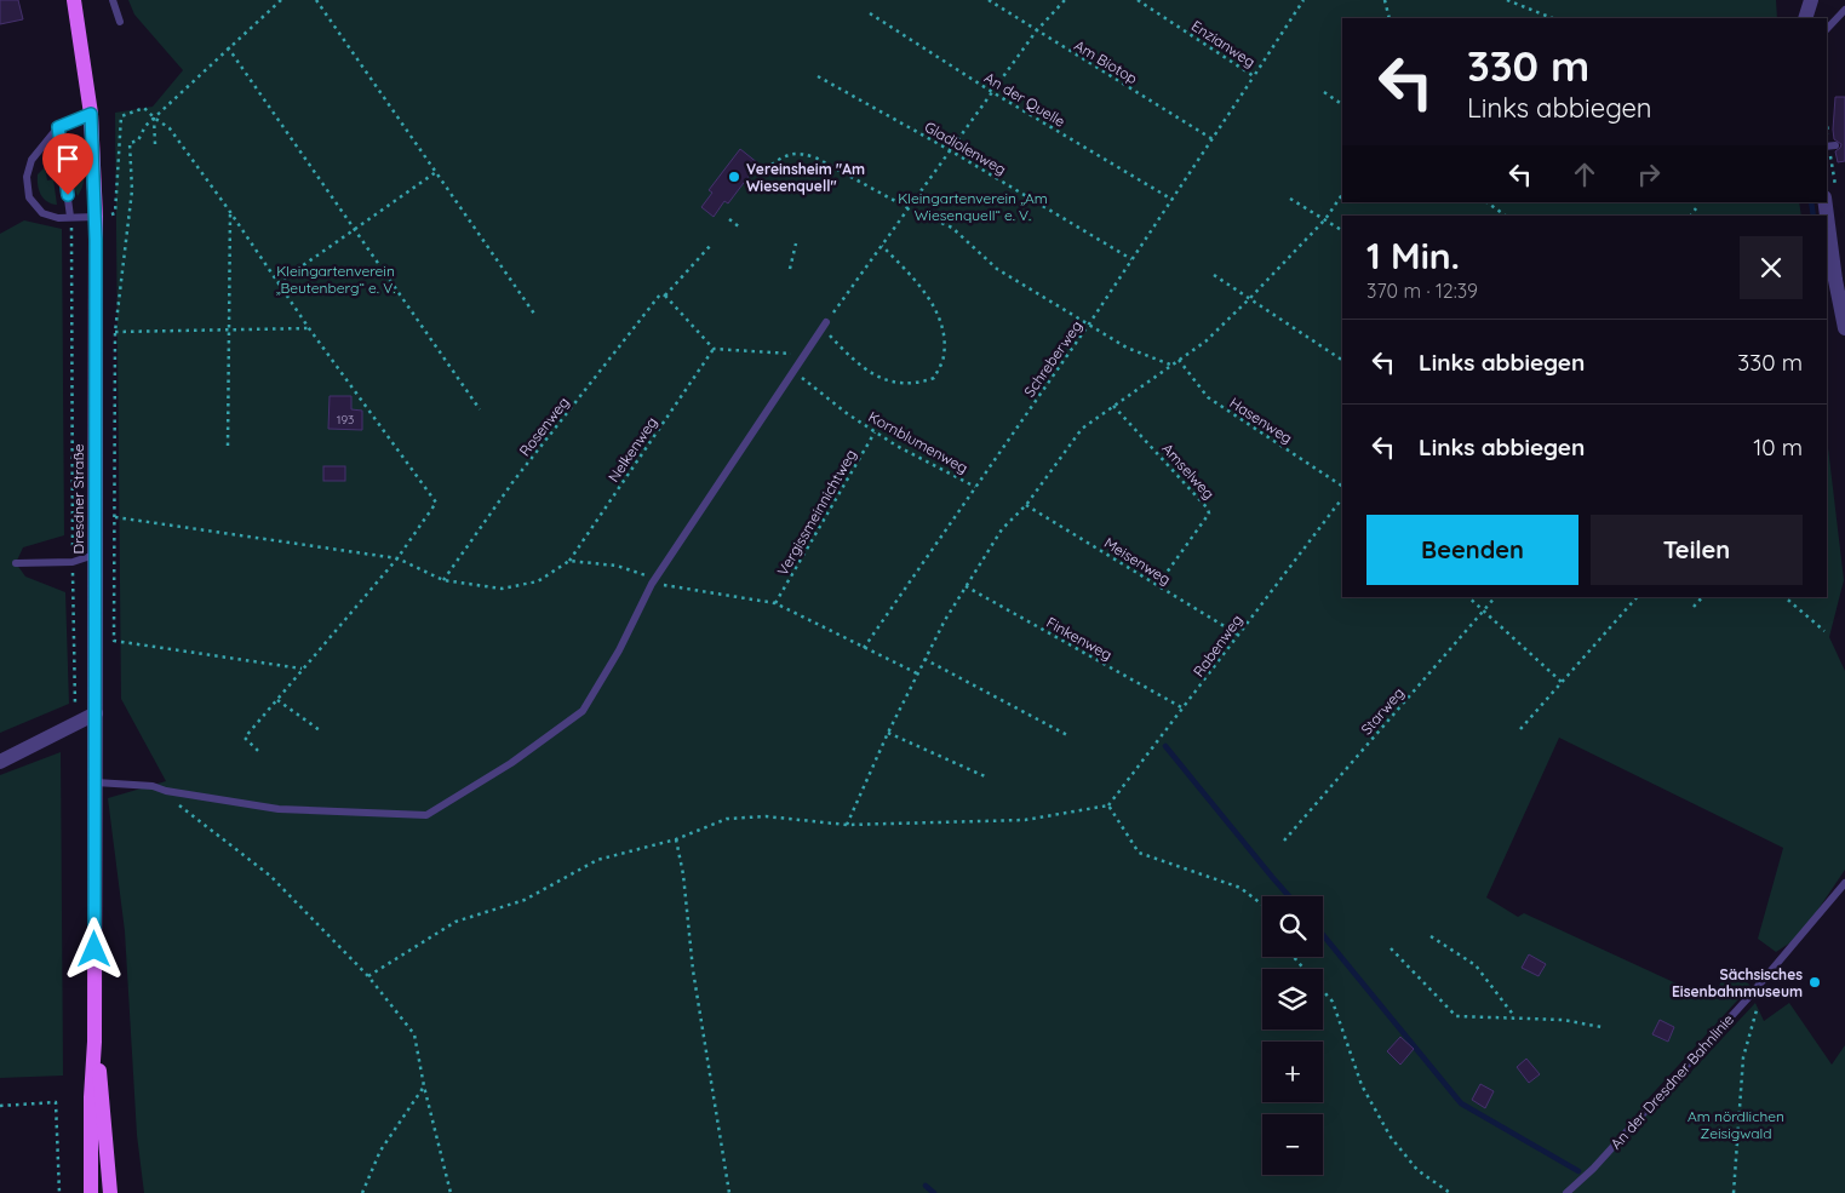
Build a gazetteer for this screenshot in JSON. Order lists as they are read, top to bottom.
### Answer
{
  "streets": {
    "main road": ["Dresdner Straße"],
    "lane": ["An der Dresdner Bahnlinie"],
    "path": [
      "Enzianweg",
      "Am Biotop",
      "An der Quelle",
      "Gladiolenweg",
      "Schreberweg",
      "Hasenweg",
      "Rosenweg",
      "Kornblumenweg",
      "Nelkenweg",
      "Amselweg",
      "Vergissmeinnichtweg",
      "Meisenweg",
      "Finkenweg",
      "Rabenweg",
      "Starweg"
    ]
  },
  "crossings": [
    ["Enzianweg", "Schreberweg"],
    ["Am Biotop", "Schreberweg"],
    ["An der Quelle", "Schreberweg"],
    ["Gladiolenweg", "Schreberweg"],
    ["Schreberweg", "Kornblumenweg"],
    ["Kornblumenweg", "Vergissmeinnichtweg"],
    ["Amselweg", "Meisenweg"],
    ["Meisenweg", "Rabenweg"],
    ["Finkenweg", "Rabenweg"]
  ],
  "parks": ["Kleingartenverein „Am Wiesenquell“ e. V.", "Kleingartenverein „Beutenberg“ e. V.", "Am nördlichen Zeisigwald"],
  "places": ["Vereinsheim \"Am Wiesenquell\"", "Sächsisches Eisenbahnmuseum"],
  "house_numbers": ["193"],
  "page": {
    "turn": ["330 m", "Links abbiegen"],
    "heading": ["1 Min.", "370 m · 12:39"],
    "list": [
      {
        "name": "Links abbiegen",
        "value": "330 m"
      },
      {
        "name": "Links abbiegen",
        "value": "10 m"
      }
    ],
    "buttons": ["Beenden", "Teilen"],
    "map_buttons": ["+", "−"]
  }
}
